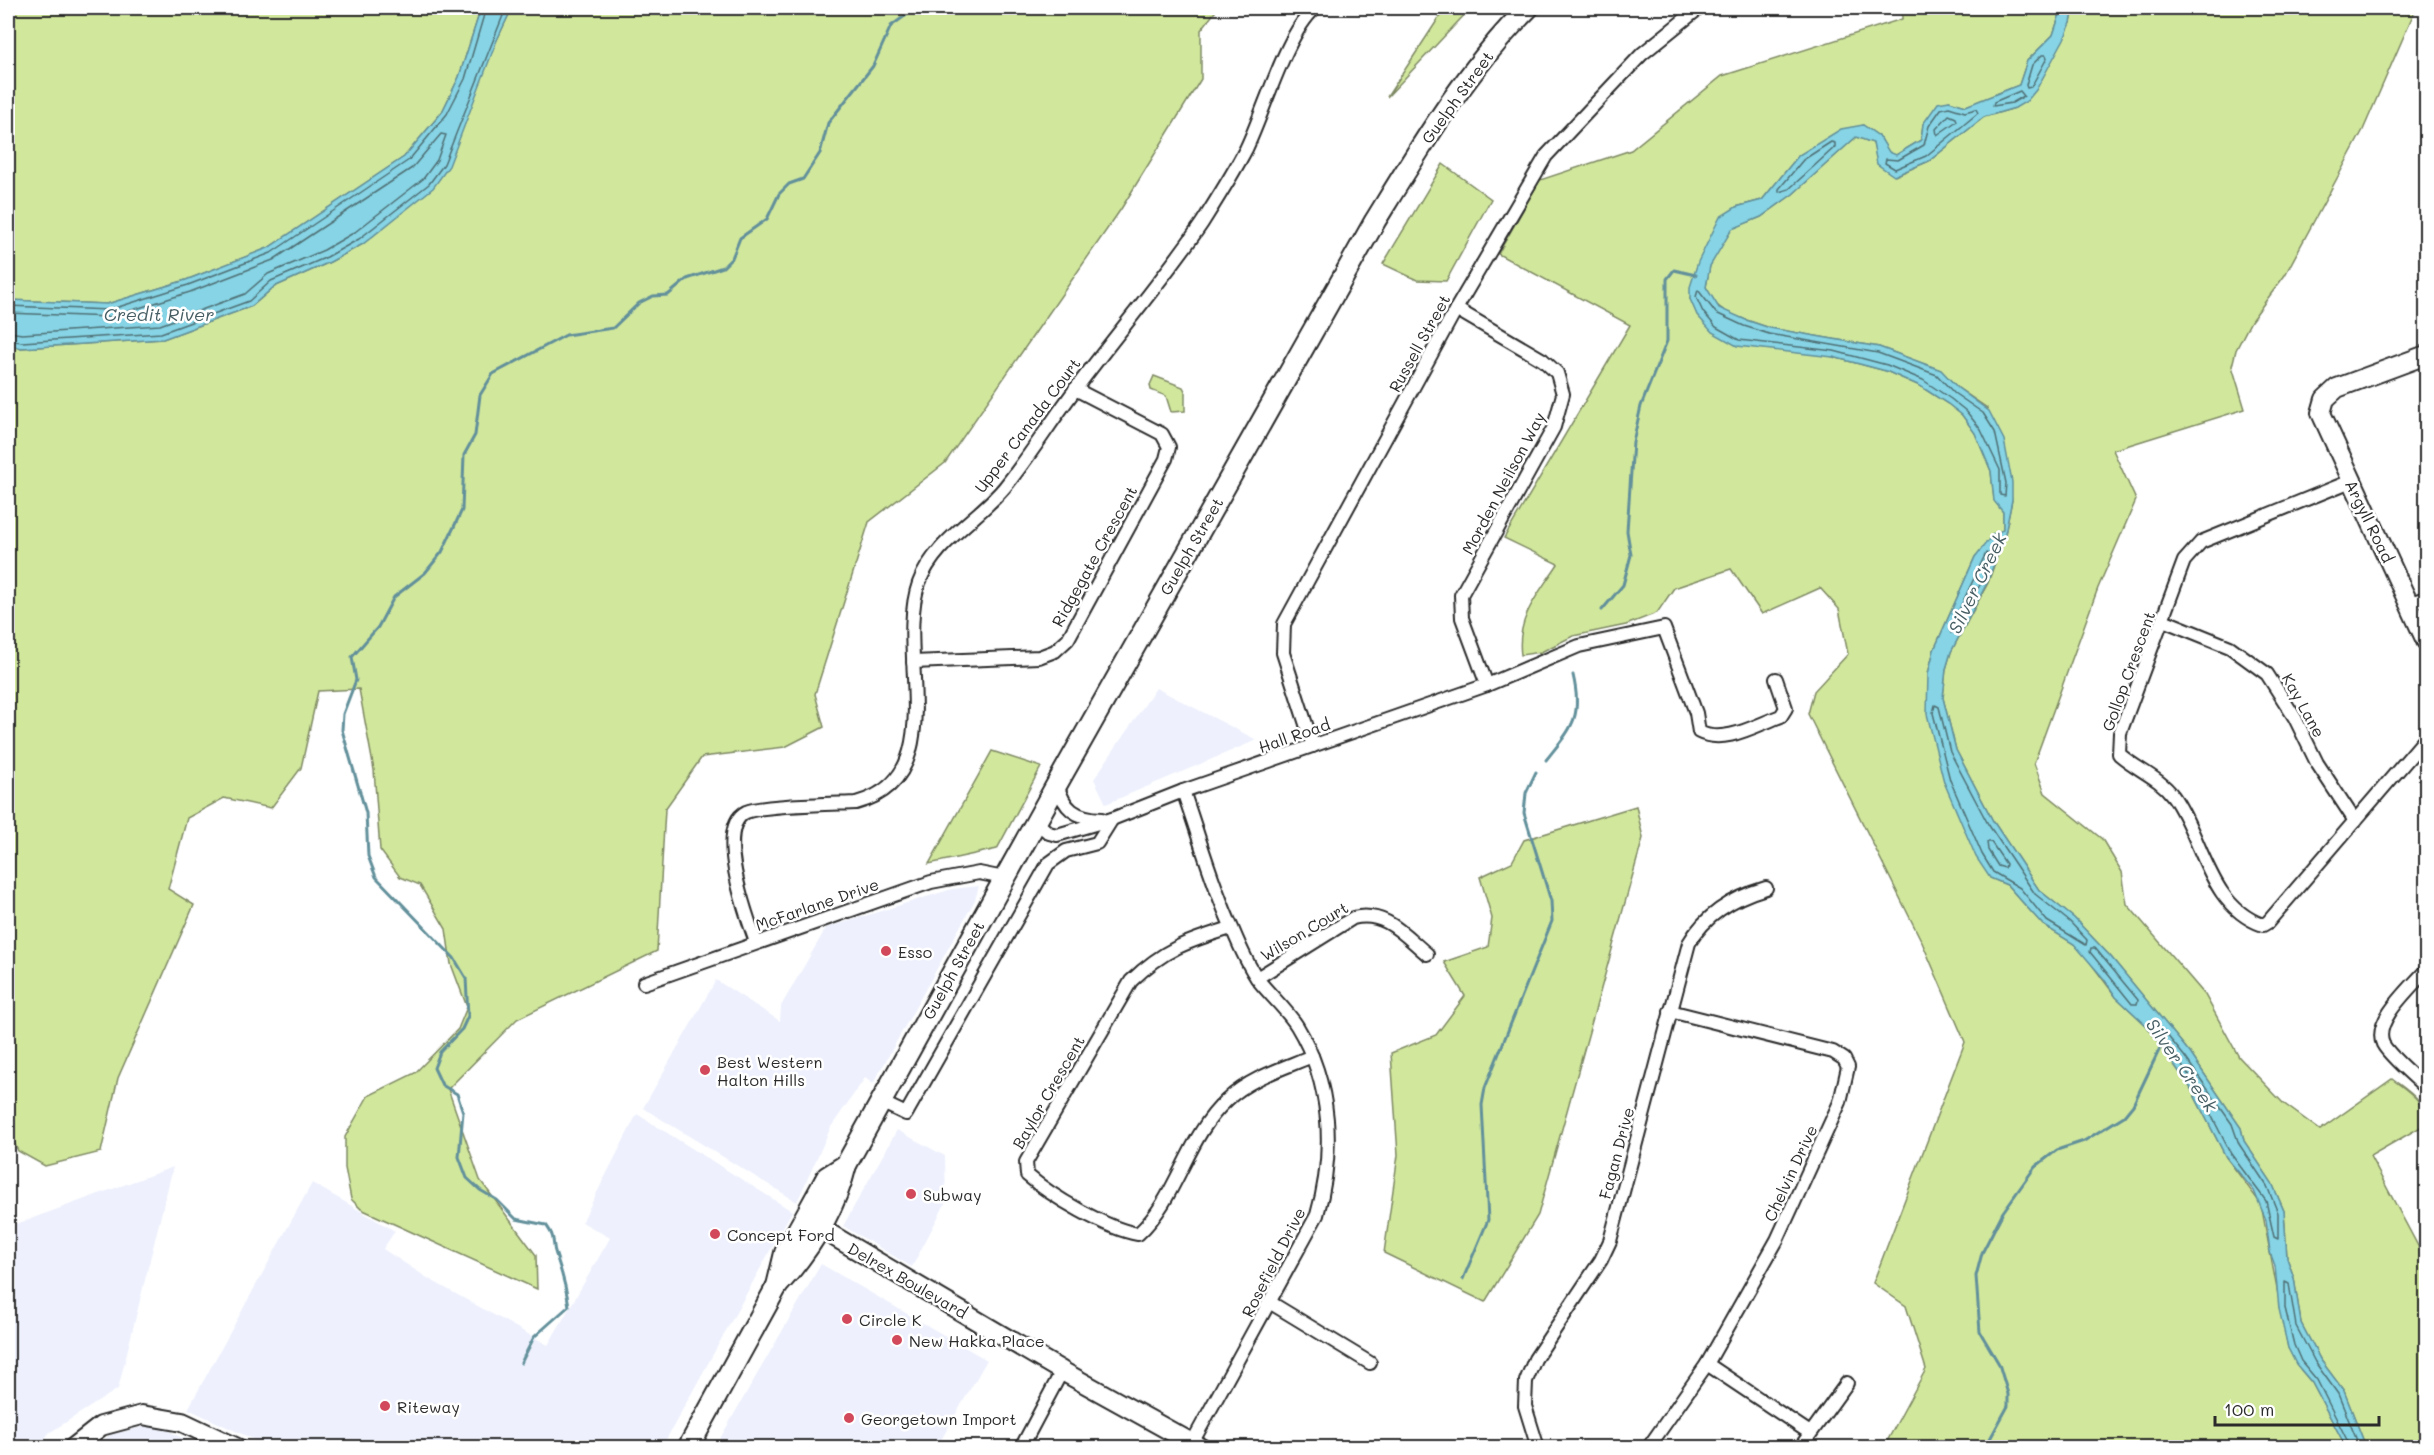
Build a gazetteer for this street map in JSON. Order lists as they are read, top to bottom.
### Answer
{
  "streets": {
    "main road": ["Guelph Street"],
    "street": [
      "Russell Street",
      "Upper Canada Court",
      "Morden Neilson Way",
      "Argyll Road",
      "Ridgegate Crescent",
      "Gollop Crescent",
      "Kay Lane",
      "Hall Road",
      "McFarlane Drive",
      "Wilson Court",
      "Baylor Crescent",
      "Fagan Drive",
      "Chelvin Drive",
      "Rosefield Drive",
      "Delrex Boulevard"
    ]
  },
  "crossings": [
    ["Guelph Street", "Hall Road"],
    ["Guelph Street", "McFarlane Drive"],
    ["Guelph Street", "Delrex Boulevard"],
    ["Russell Street", "Morden Neilson Way"],
    ["Russell Street", "Hall Road"],
    ["Upper Canada Court", "Ridgegate Crescent"],
    ["Upper Canada Court", "McFarlane Drive"],
    ["Morden Neilson Way", "Hall Road"],
    ["Argyll Road", "Gollop Crescent"],
    ["Gollop Crescent", "Kay Lane"],
    ["Hall Road", "Rosefield Drive"],
    ["Wilson Court", "Rosefield Drive"],
    ["Baylor Crescent", "Rosefield Drive"],
    ["Fagan Drive", "Chelvin Drive"],
    ["Rosefield Drive", "Delrex Boulevard"]
  ],
  "water": ["Credit River", "Silver Creek"],
  "places": [
    "Esso",
    "Best Western Halton Hills",
    "Subway",
    "Concept Ford",
    "Circle K",
    "New Hakka Place",
    "Riteway",
    "Georgetown Import"
  ],
  "scale_bar": "100 m"
}
